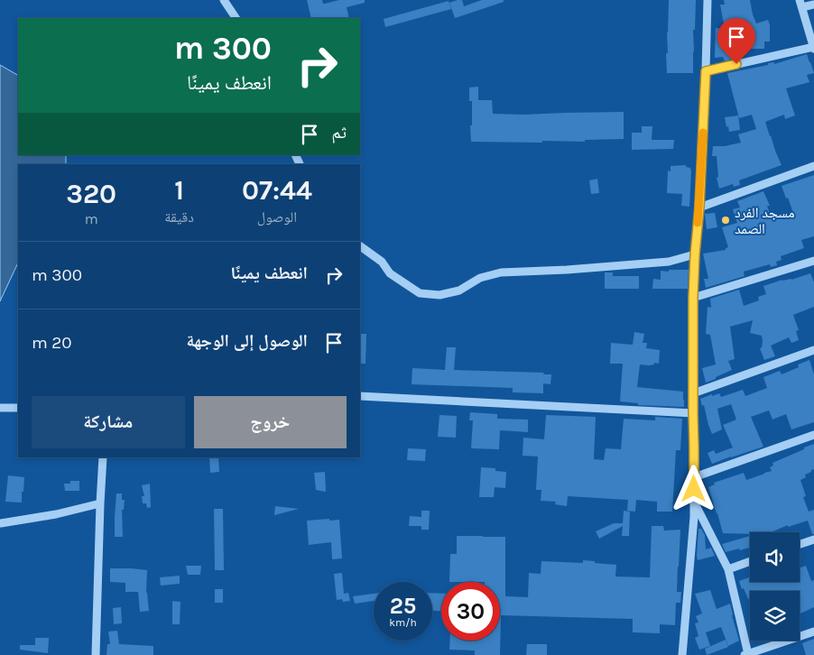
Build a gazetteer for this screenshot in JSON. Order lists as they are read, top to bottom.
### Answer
{
  "places": ["مسجد الفرد الصمد"],
  "page": {
    "turn": ["300 m", "انعطف يمينًا"],
    "then": "ثم",
    "eta": [
      "07:44",
      "الوصول",
      "1",
      "دقيقة",
      "320",
      "m"
    ],
    "list": [
      {
        "name": "انعطف يمينًا",
        "value": "300 m"
      },
      {
        "name": "الوصول إلى الوجهة",
        "value": "20 m"
      }
    ],
    "buttons": ["خروج", "مشاركة"],
    "speed": "25 km/h",
    "limit": "30"
  }
}
